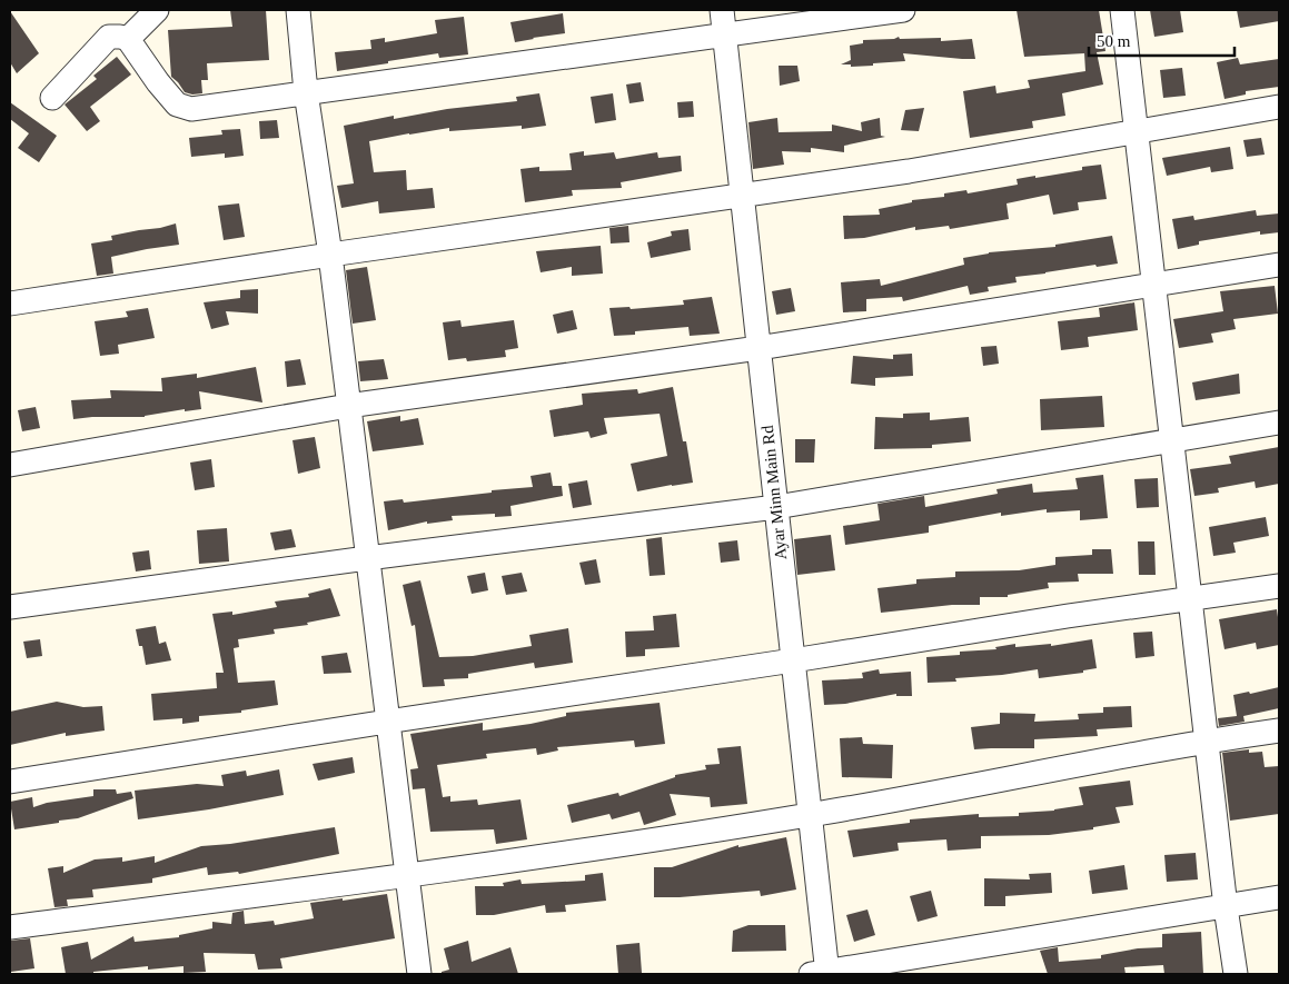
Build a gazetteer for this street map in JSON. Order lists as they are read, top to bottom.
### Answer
{
  "streets": {
    "street": ["Ayar Minn Main Rd"]
  },
  "scale_bar": "50 m"
}
